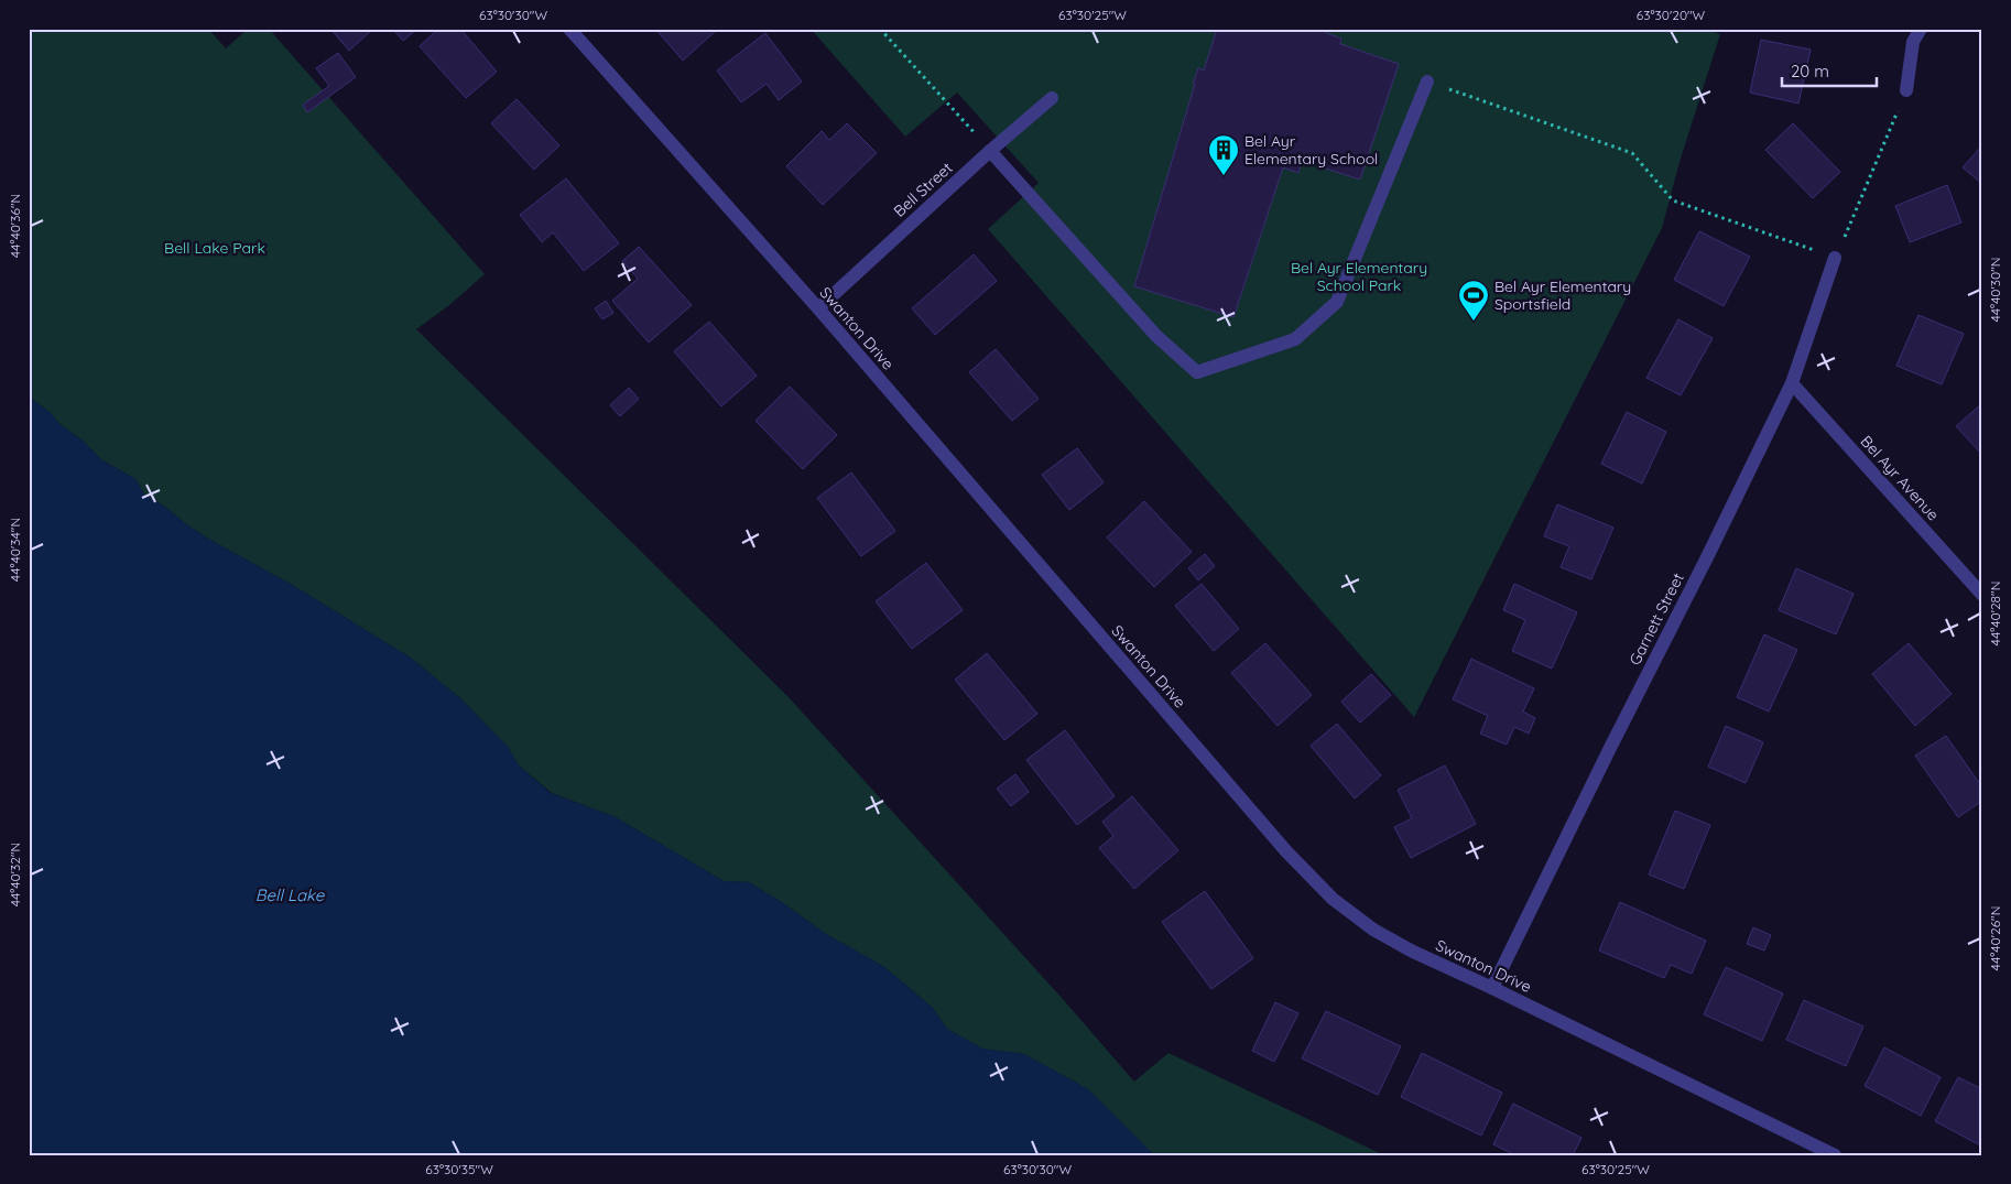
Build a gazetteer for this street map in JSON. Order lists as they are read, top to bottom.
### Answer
{
  "streets": {
    "street": [
      "Bell Street",
      "Swanton Drive",
      "Bel Ayr Avenue",
      "Garnett Street"
    ]
  },
  "crossings": [
    ["Bell Street", "Swanton Drive"],
    ["Swanton Drive", "Garnett Street"],
    ["Bel Ayr Avenue", "Garnett Street"]
  ],
  "water": ["Bell Lake"],
  "parks": ["Bell Lake Park", "Bel Ayr Elementary School Park"],
  "places": {
    "building": ["Bel Ayr Elementary School"],
    "sports": ["Bel Ayr Elementary Sportsfield"]
  },
  "scale_bar": "20 m",
  "coordinates": [
    "63°30'30\"W",
    "63°30'25\"W",
    "63°30'20\"W",
    "44°40'36\"N",
    "44°40'30\"N",
    "44°40'34\"N",
    "44°40'28\"N",
    "44°40'32\"N",
    "44°40'26\"N",
    "63°30'35\"W"
  ]
}
